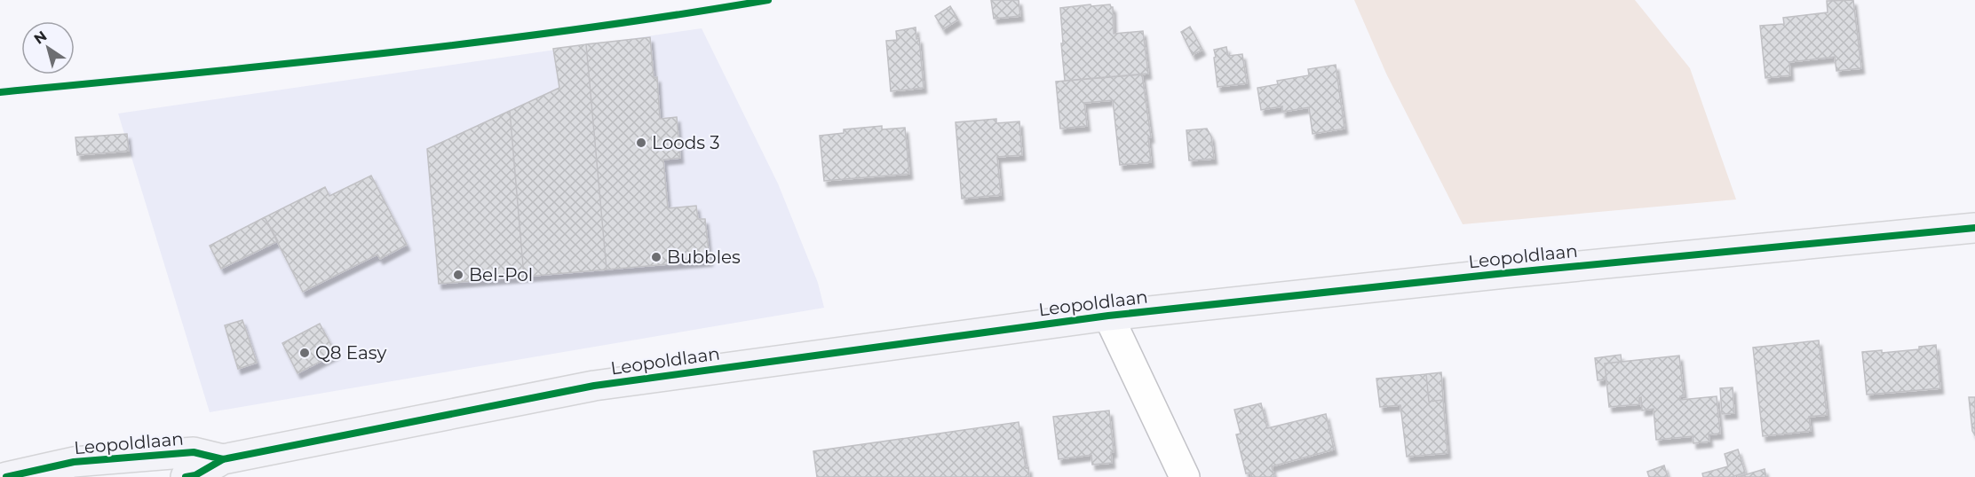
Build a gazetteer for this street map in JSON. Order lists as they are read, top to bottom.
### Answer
{
  "streets": {
    "main road": ["Leopoldlaan"]
  },
  "places": [
    "Loods 3",
    "Bubbles",
    "Bel-Pol",
    "Q8 Easy"
  ],
  "north": "top left"
}
